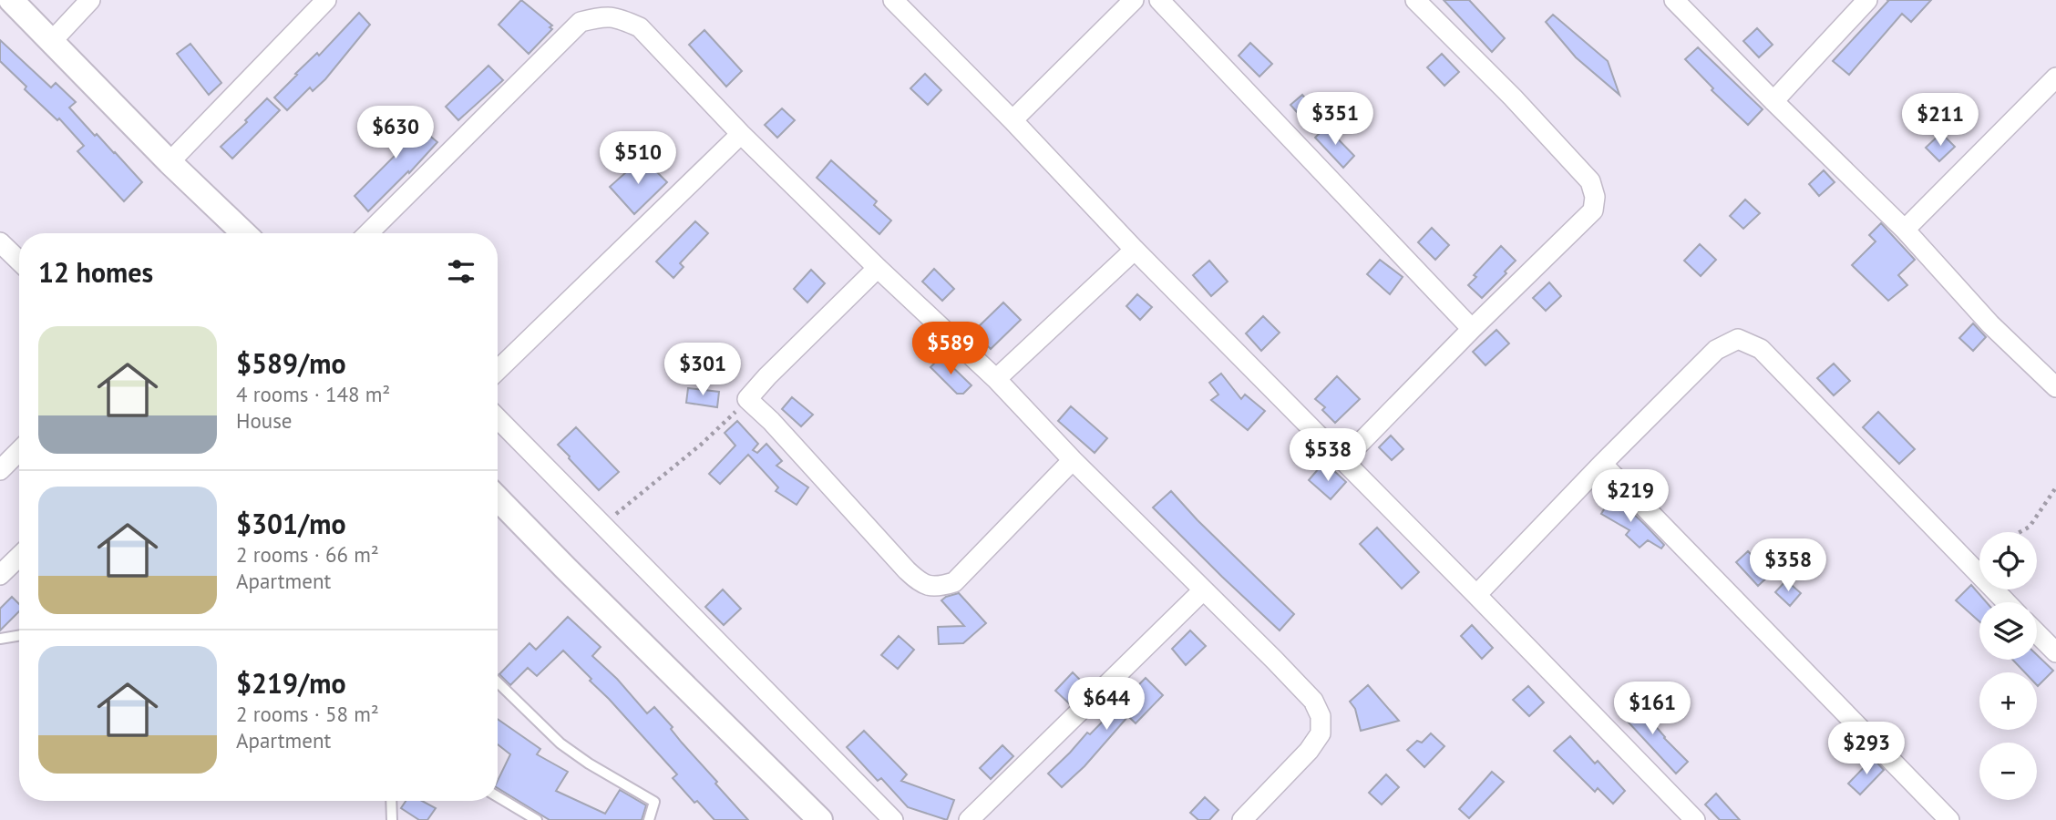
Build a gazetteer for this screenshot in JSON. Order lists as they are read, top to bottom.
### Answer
{
  "page": {
    "price": [
      "$351",
      "$211",
      "$630",
      "$510",
      "$589",
      "$301",
      "$538",
      "$219",
      "$358",
      "$644",
      "$161",
      "$293"
    ],
    "heading": "12 homes",
    "list": [
      {
        "name": "$589/mo",
        "note": "4 rooms · 148 m² · House"
      },
      {
        "name": "$301/mo",
        "note": "2 rooms · 66 m² · Apartment"
      },
      {
        "name": "$219/mo",
        "note": "2 rooms · 58 m² · Apartment"
      }
    ],
    "map_buttons": ["+", "−"]
  }
}
